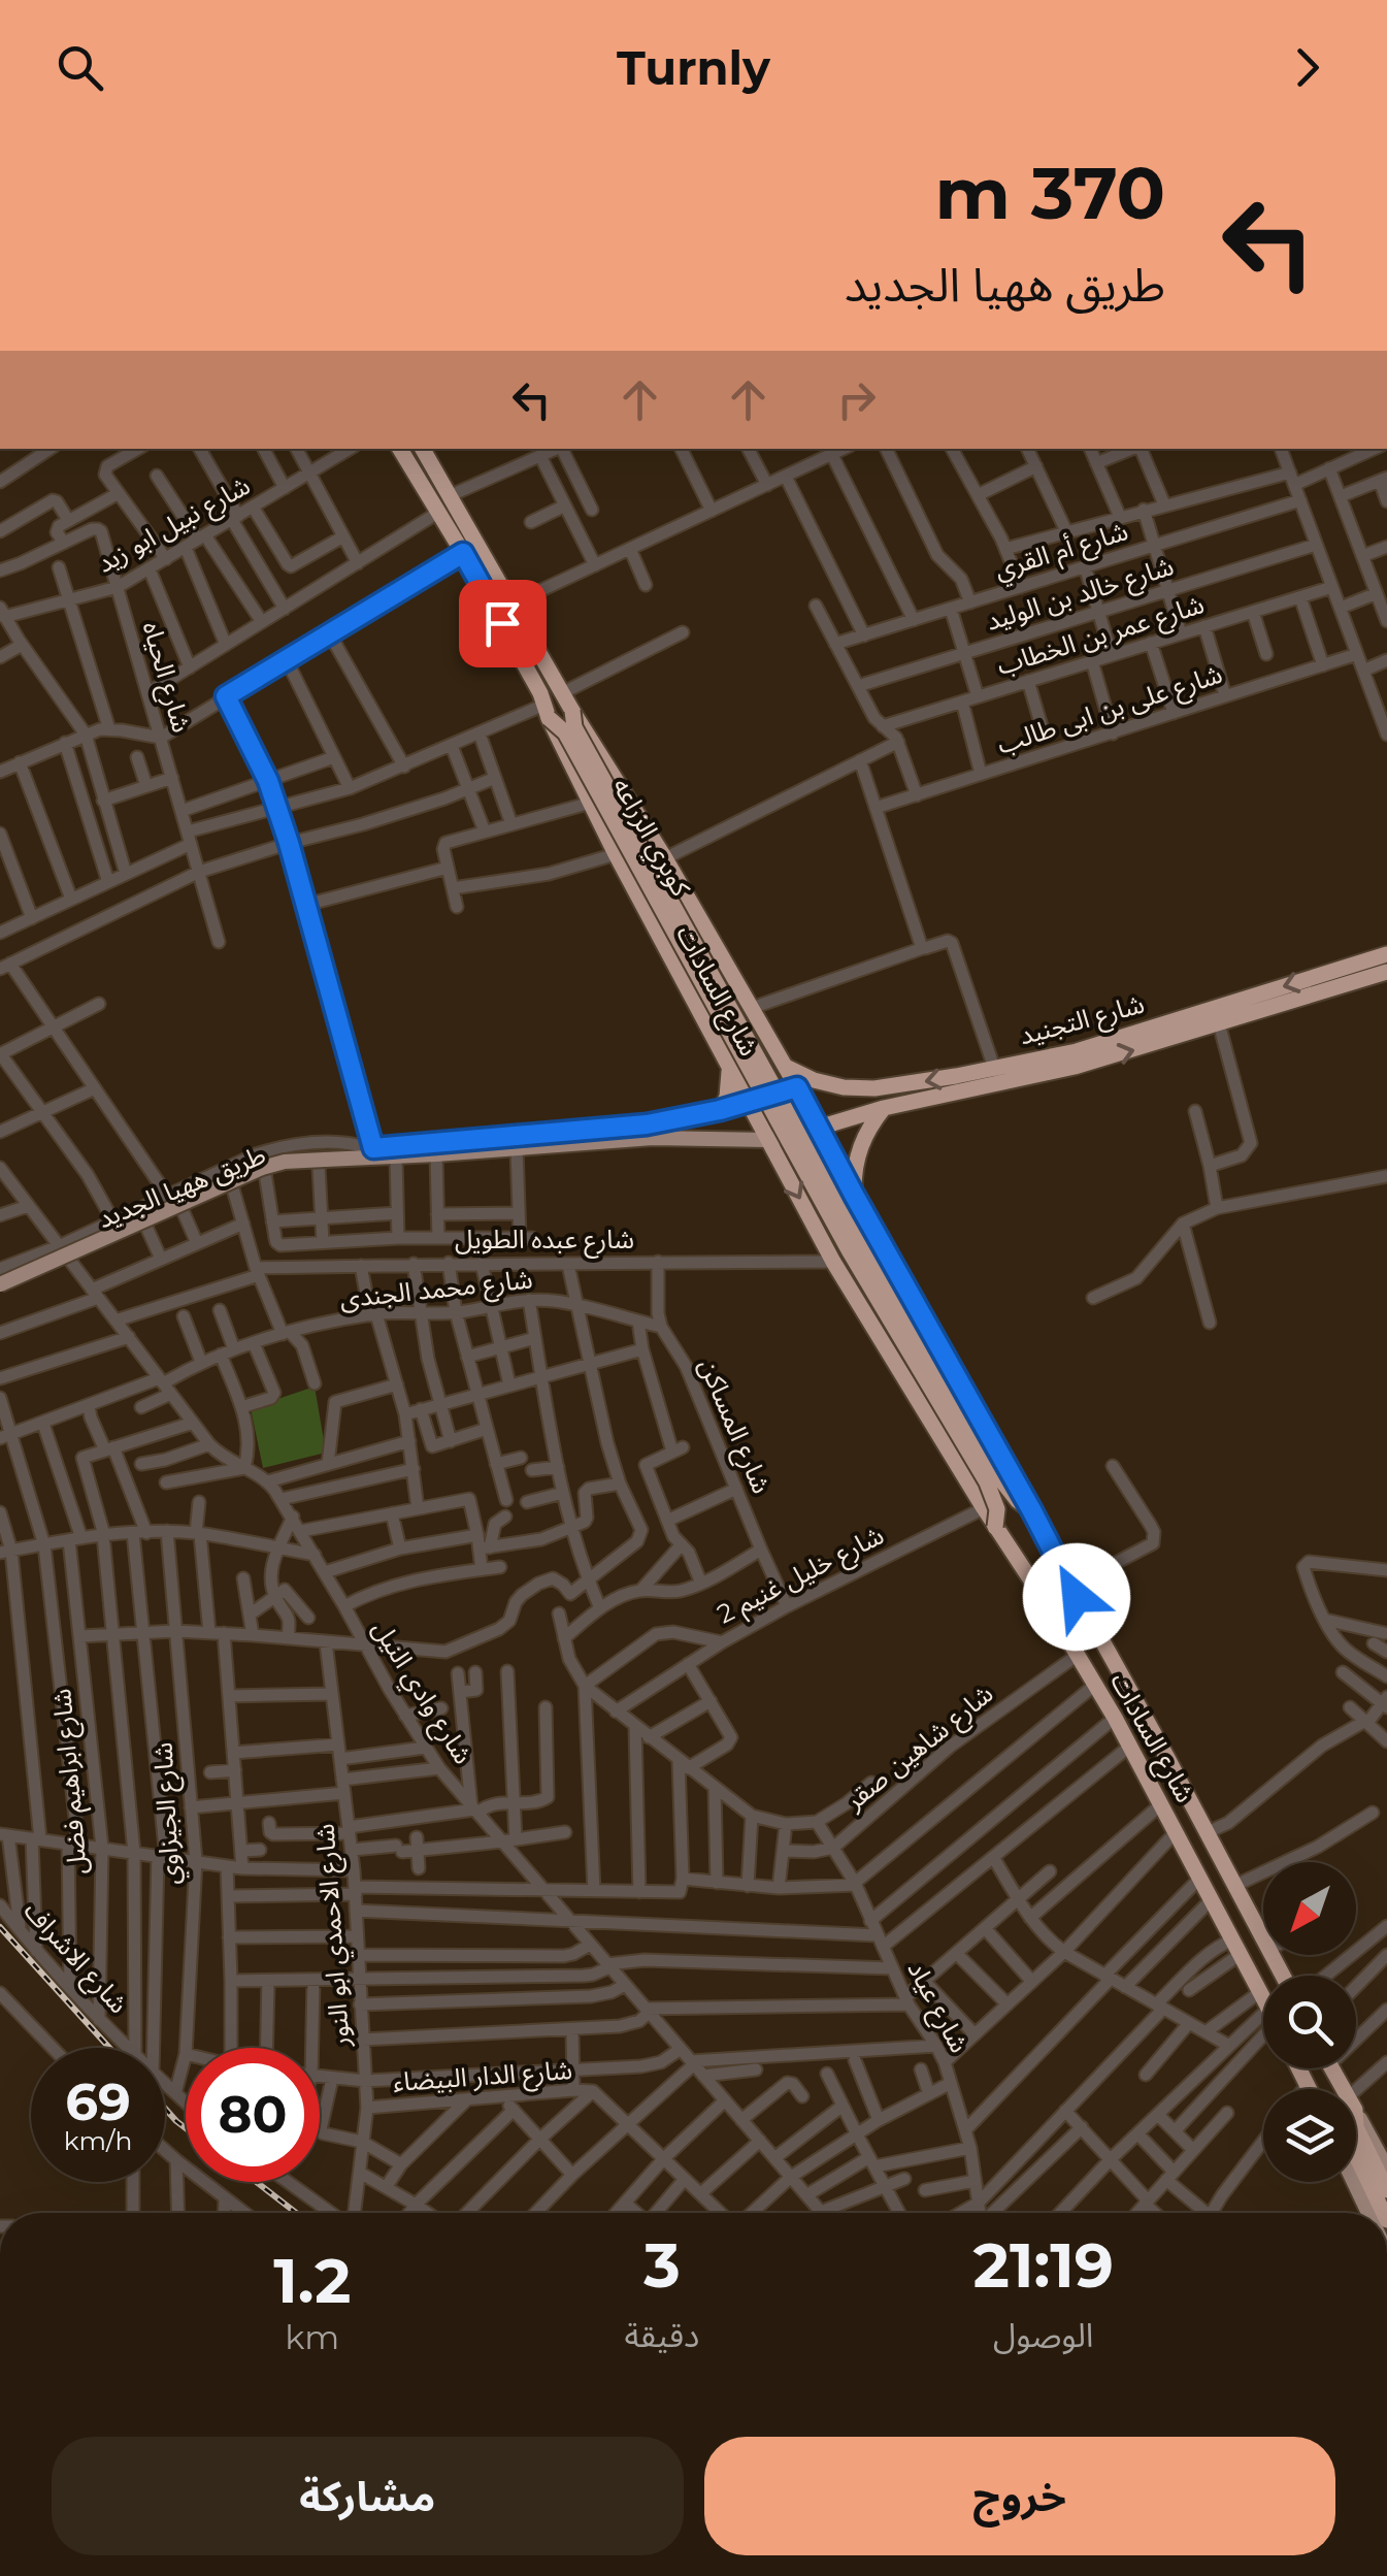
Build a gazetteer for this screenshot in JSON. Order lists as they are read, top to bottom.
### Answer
{
  "streets": {
    "highway": ["كوبري الزراعه", "شارع السادات", "شارع التجنيد"],
    "main road": ["طريق ههيا الجديد"],
    "street": [
      "شارع نبيل ابو زيد",
      "شارع أم القري",
      "شارع خالد بن الوليد",
      "شارع عمر بن الخطاب",
      "شارع الحياه",
      "شارع على بن ابى طالب",
      "شارع عبده الطويل",
      "شارع محمد الجندى",
      "شارع المساكن",
      "شارع خليل غنيم 2",
      "شارع وادي النيل",
      "شارع شاهين صقر",
      "شارع ابراهيم فضل",
      "شارع الجيزاوي",
      "شارع الاحمدي ابو النور",
      "شارع الاشراف",
      "شارع عياد",
      "شارع الدار البيضاء"
    ]
  },
  "crossings": [
    ["شارع نبيل ابو زيد", "شارع الحياه"],
    ["كوبري الزراعه", "شارع السادات"],
    ["شارع السادات", "شارع التجنيد"],
    ["شارع السادات", "طريق ههيا الجديد"],
    ["شارع السادات", "شارع عبده الطويل"],
    ["شارع السادات", "شارع خليل غنيم 2"],
    ["شارع السادات", "شارع شاهين صقر"],
    ["شارع التجنيد", "طريق ههيا الجديد"],
    ["طريق ههيا الجديد", "شارع وادي النيل"],
    ["شارع عبده الطويل", "شارع المساكن"],
    ["شارع عبده الطويل", "شارع وادي النيل"],
    ["شارع محمد الجندى", "شارع المساكن"],
    ["شارع محمد الجندى", "شارع وادي النيل"],
    ["شارع المساكن", "شارع خليل غنيم 2"],
    ["شارع شاهين صقر", "شارع عياد"],
    ["شارع ابراهيم فضل", "شارع الاشراف"],
    ["شارع الجيزاوي", "شارع الاشراف"],
    ["شارع الاحمدي ابو النور", "شارع الدار البيضاء"]
  ],
  "north": "bottom left",
  "page": {
    "header": "Turnly",
    "turn": ["370 m", "طريق ههيا الجديد"],
    "speed": "69 km/h",
    "limit": "80",
    "eta": [
      "21:19",
      "الوصول",
      "3",
      "دقيقة",
      "1.2",
      "km"
    ],
    "buttons": ["خروج", "مشاركة"]
  }
}
